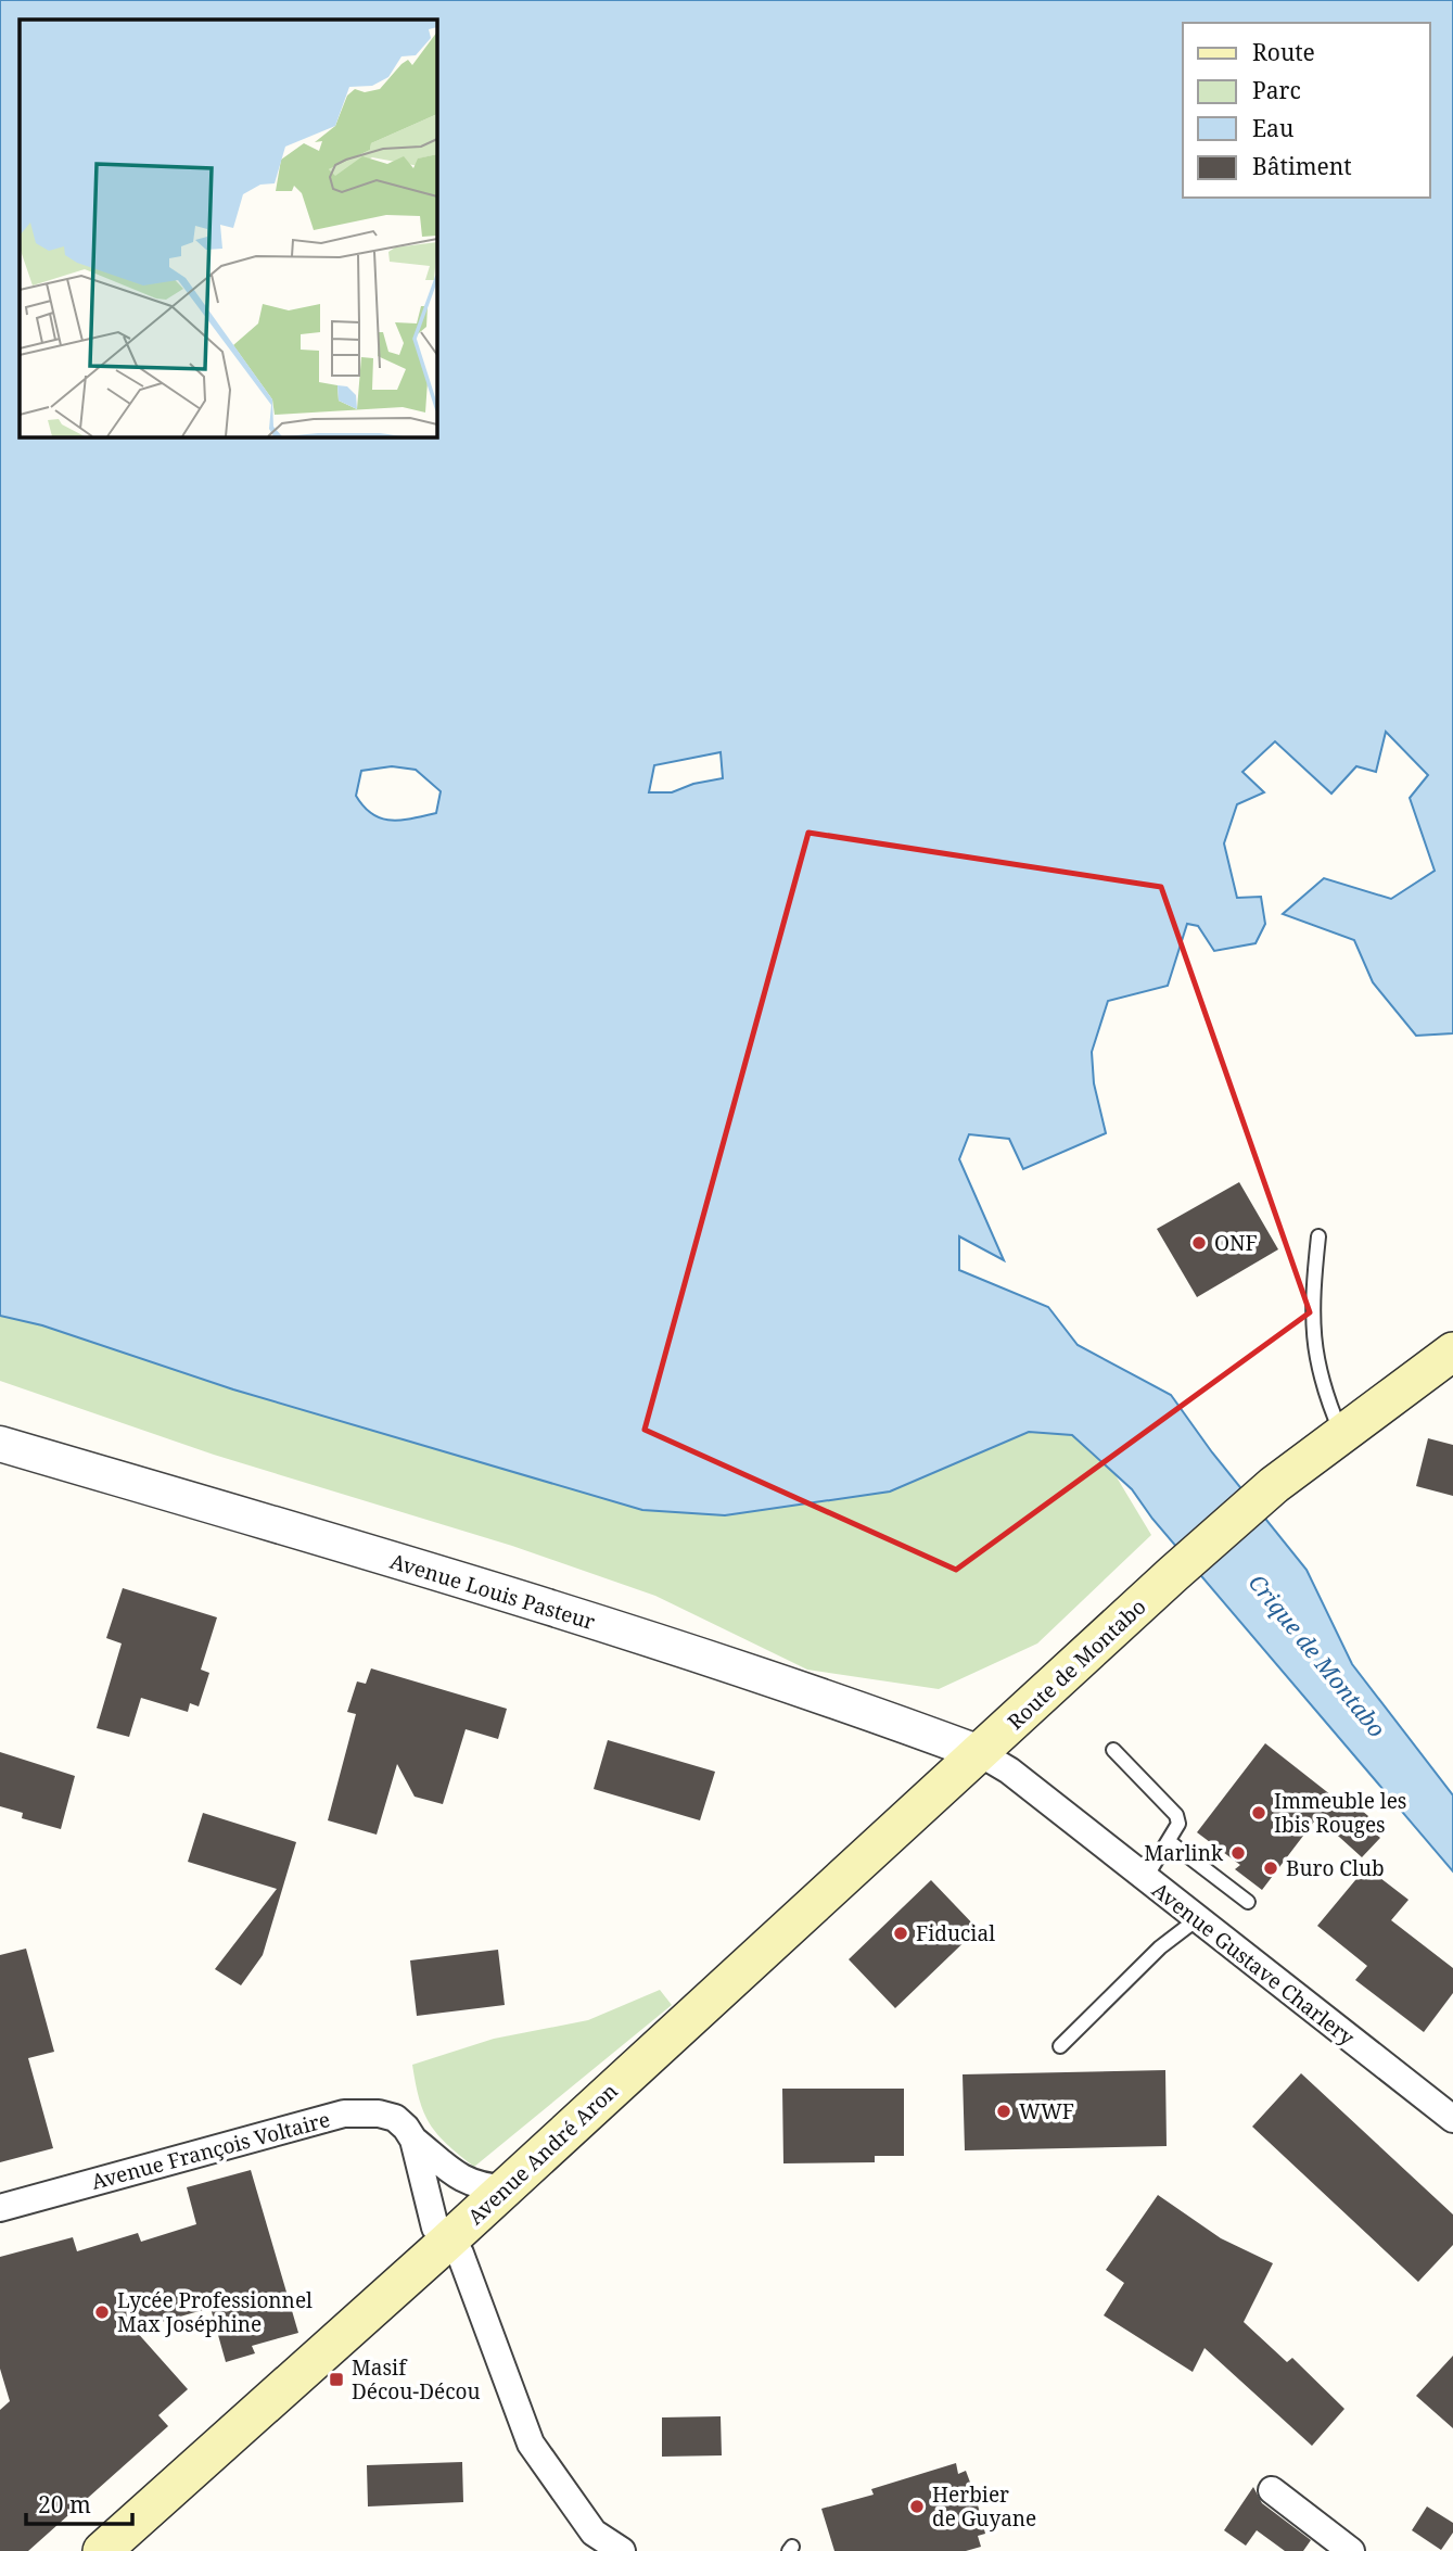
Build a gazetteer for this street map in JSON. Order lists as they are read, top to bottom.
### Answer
{
  "streets": {
    "main road": ["Route de Montabo", "Avenue André Aron"],
    "street": ["Avenue Louis Pasteur", "Avenue Gustave Charlery", "Avenue François Voltaire"]
  },
  "crossings": [
    ["Avenue Louis Pasteur", "Route de Montabo"],
    ["Avenue Louis Pasteur", "Avenue Gustave Charlery"],
    ["Avenue Louis Pasteur", "Avenue André Aron"],
    ["Route de Montabo", "Avenue Gustave Charlery"],
    ["Route de Montabo", "Avenue André Aron"],
    ["Avenue Gustave Charlery", "Avenue André Aron"],
    ["Avenue François Voltaire", "Avenue André Aron"]
  ],
  "water": ["Crique de Montabo"],
  "places": {
    "other": [
      "ONF",
      "Immeuble les Ibis Rouges",
      "Marlink",
      "Buro Club",
      "Fiducial",
      "WWF",
      "Lycée Professionnel Max Joséphine",
      "Herbier de Guyane"
    ],
    "transit": ["Masif Décou-Décou"]
  },
  "legend": [
    "Route",
    "Parc",
    "Eau",
    "Bâtiment"
  ],
  "scale_bar": "20 m"
}
